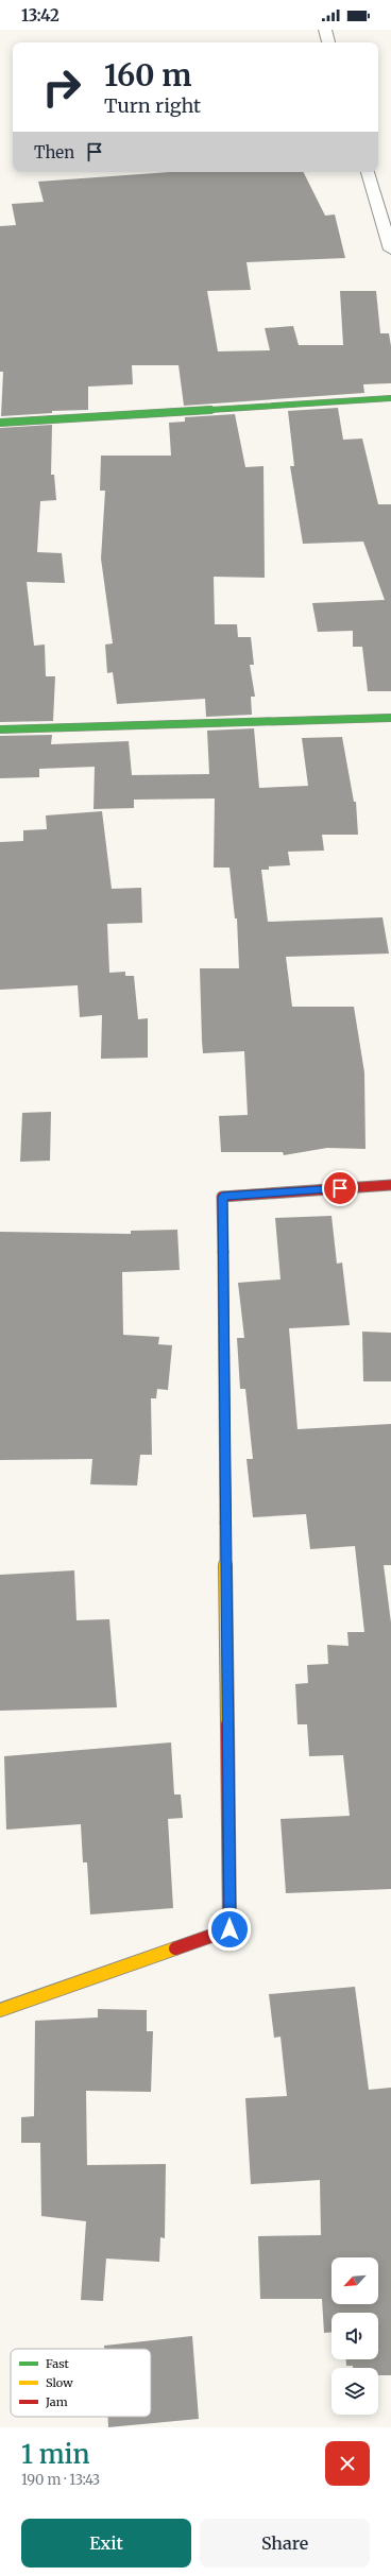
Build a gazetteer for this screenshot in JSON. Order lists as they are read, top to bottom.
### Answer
{
  "legend": ["Fast", "Slow", "Jam"],
  "north": "bottom left",
  "page": {
    "status": "13:42",
    "turn": ["160 m", "Turn right"],
    "then": "Then",
    "heading": ["1 min", "190 m · 13:43"],
    "buttons": ["Exit", "Share"]
  }
}
